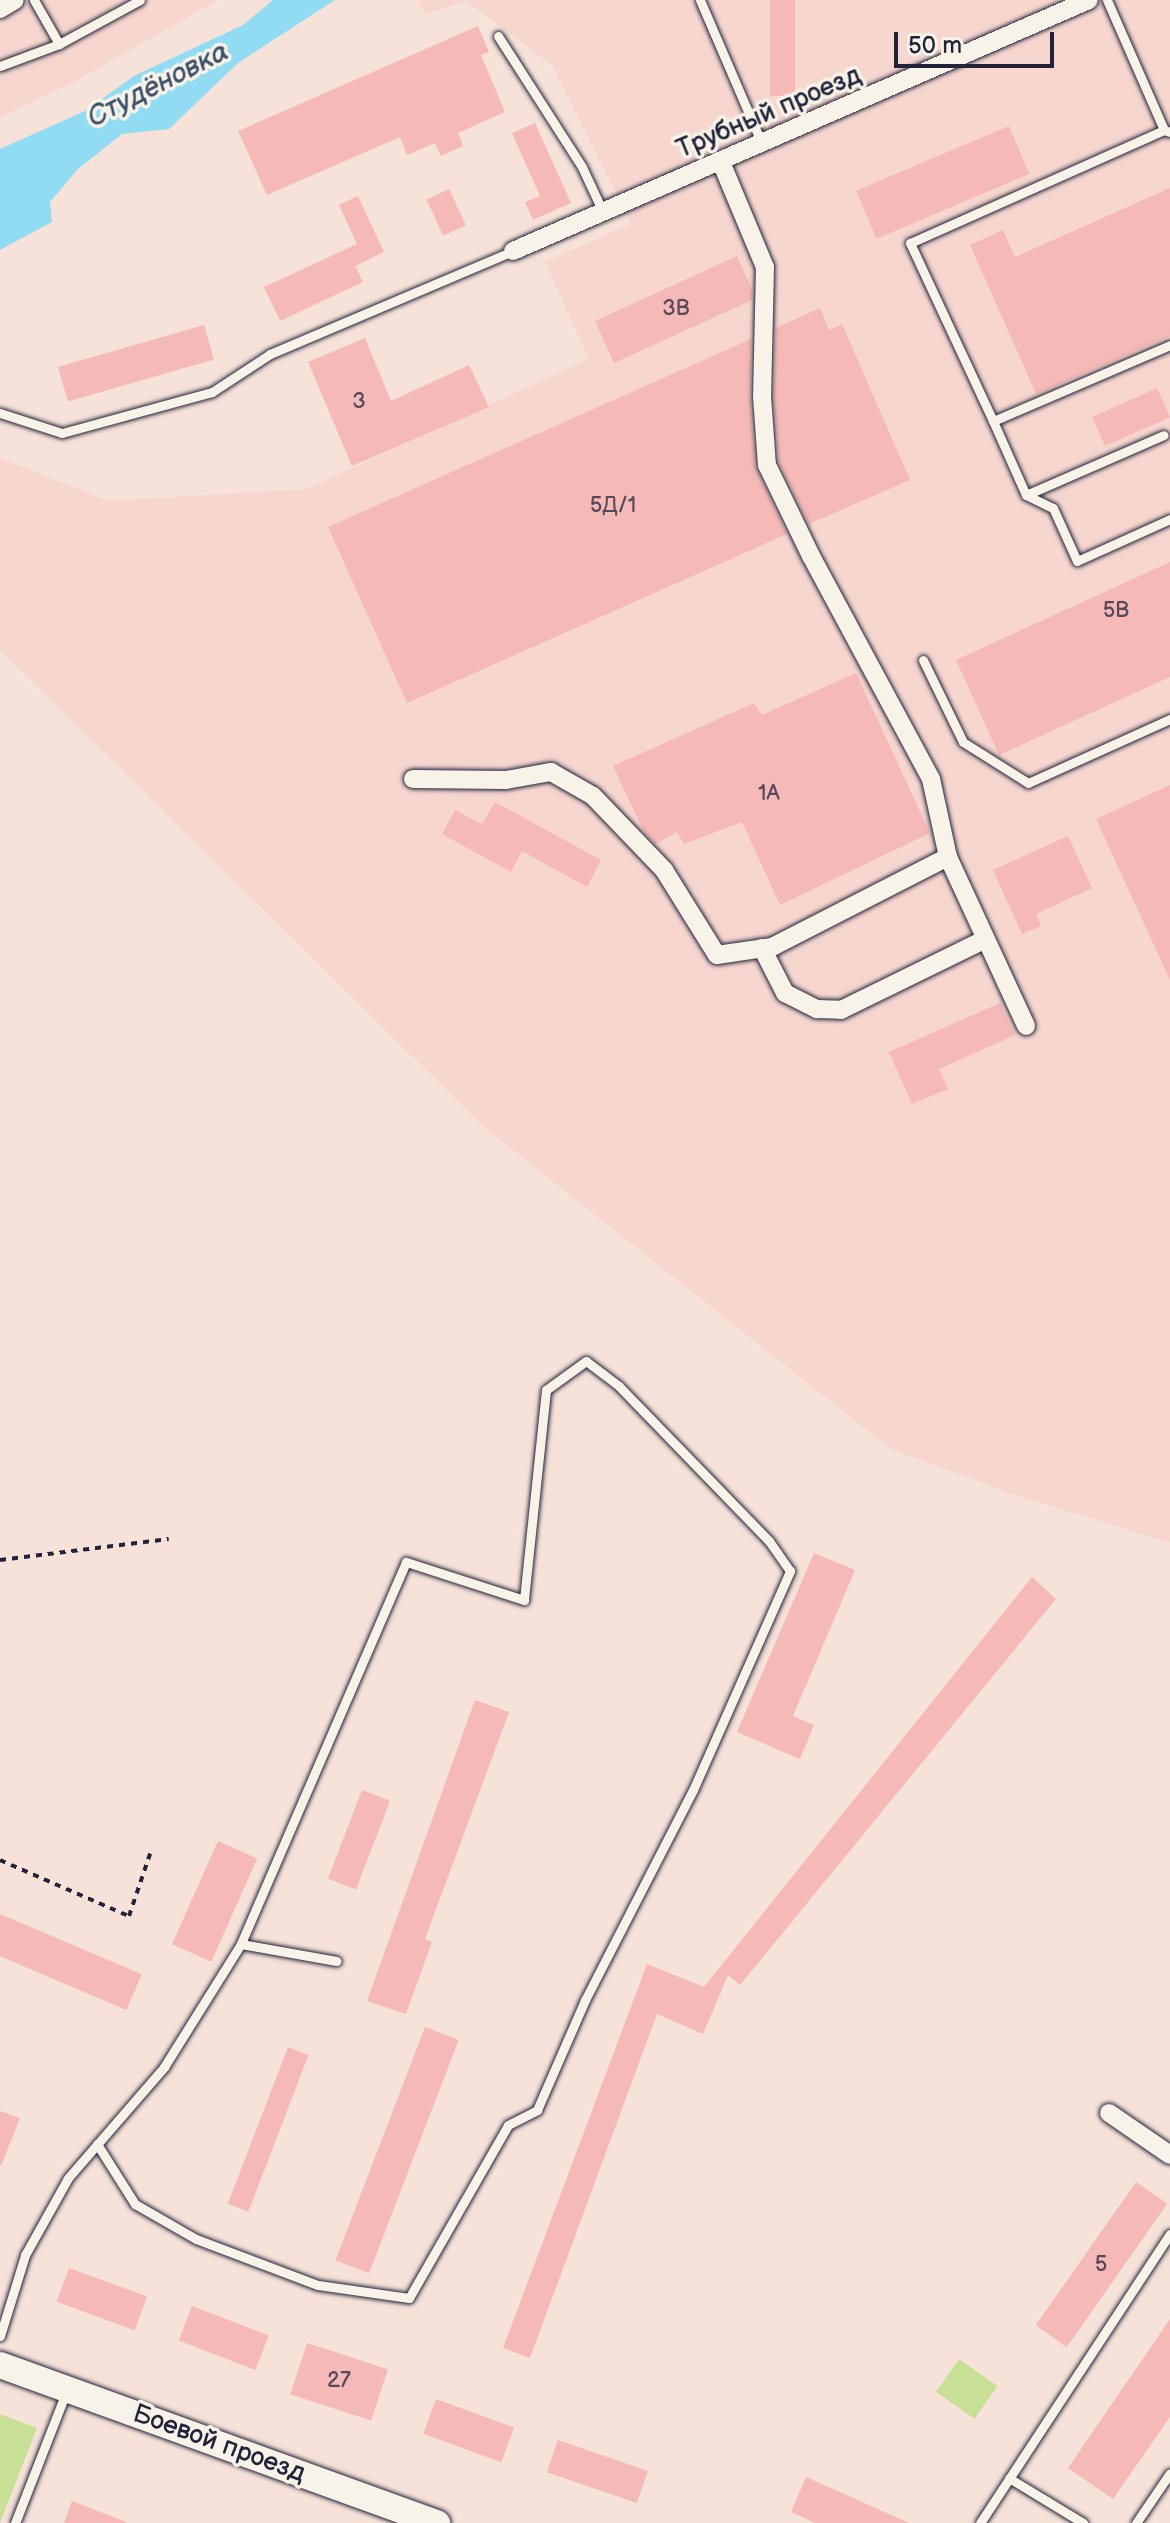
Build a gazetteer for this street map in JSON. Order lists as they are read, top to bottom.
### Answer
{
  "streets": {
    "street": ["Трубный проезд", "Боевой проезд"]
  },
  "water": ["Студёновка"],
  "house_numbers": [
    "3В",
    "3",
    "5Д/1",
    "5В",
    "1А",
    "5",
    "27"
  ],
  "scale_bar": "50 m"
}
